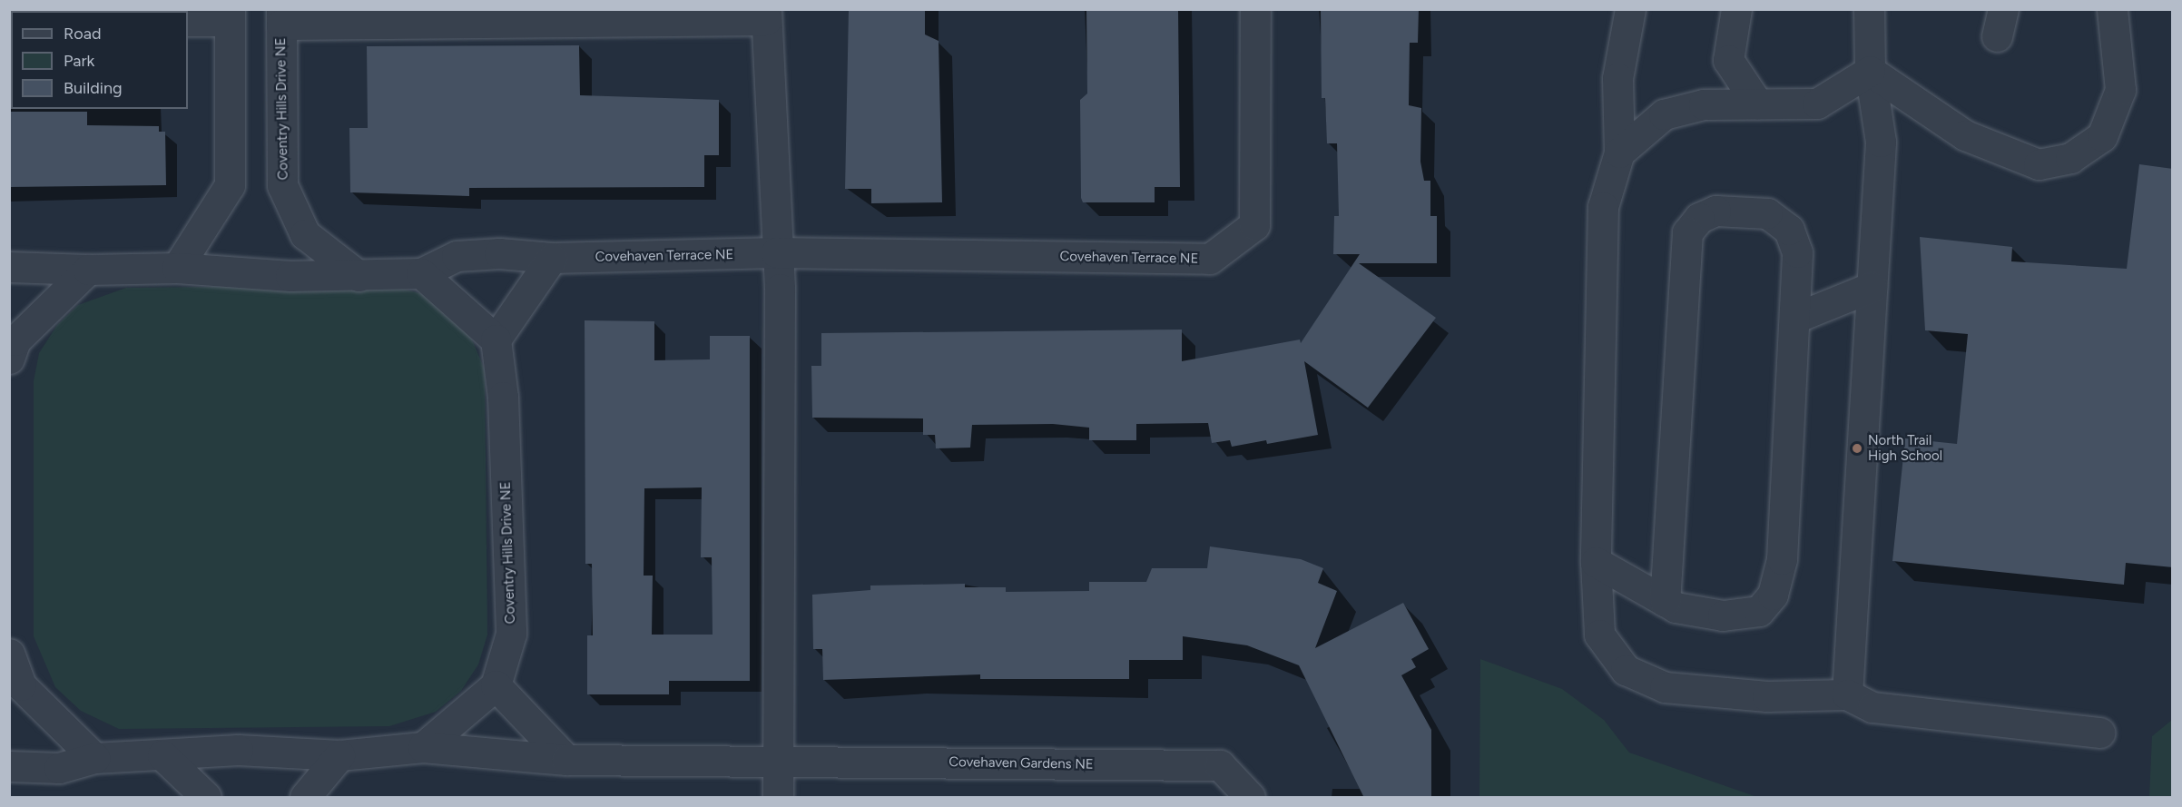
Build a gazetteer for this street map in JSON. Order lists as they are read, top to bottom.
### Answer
{
  "streets": {
    "street": ["Coventry Hills Drive NE", "Covehaven Terrace NE", "Covehaven Gardens NE"]
  },
  "places": ["North Trail High School"],
  "legend": ["Road", "Park", "Building"]
}
